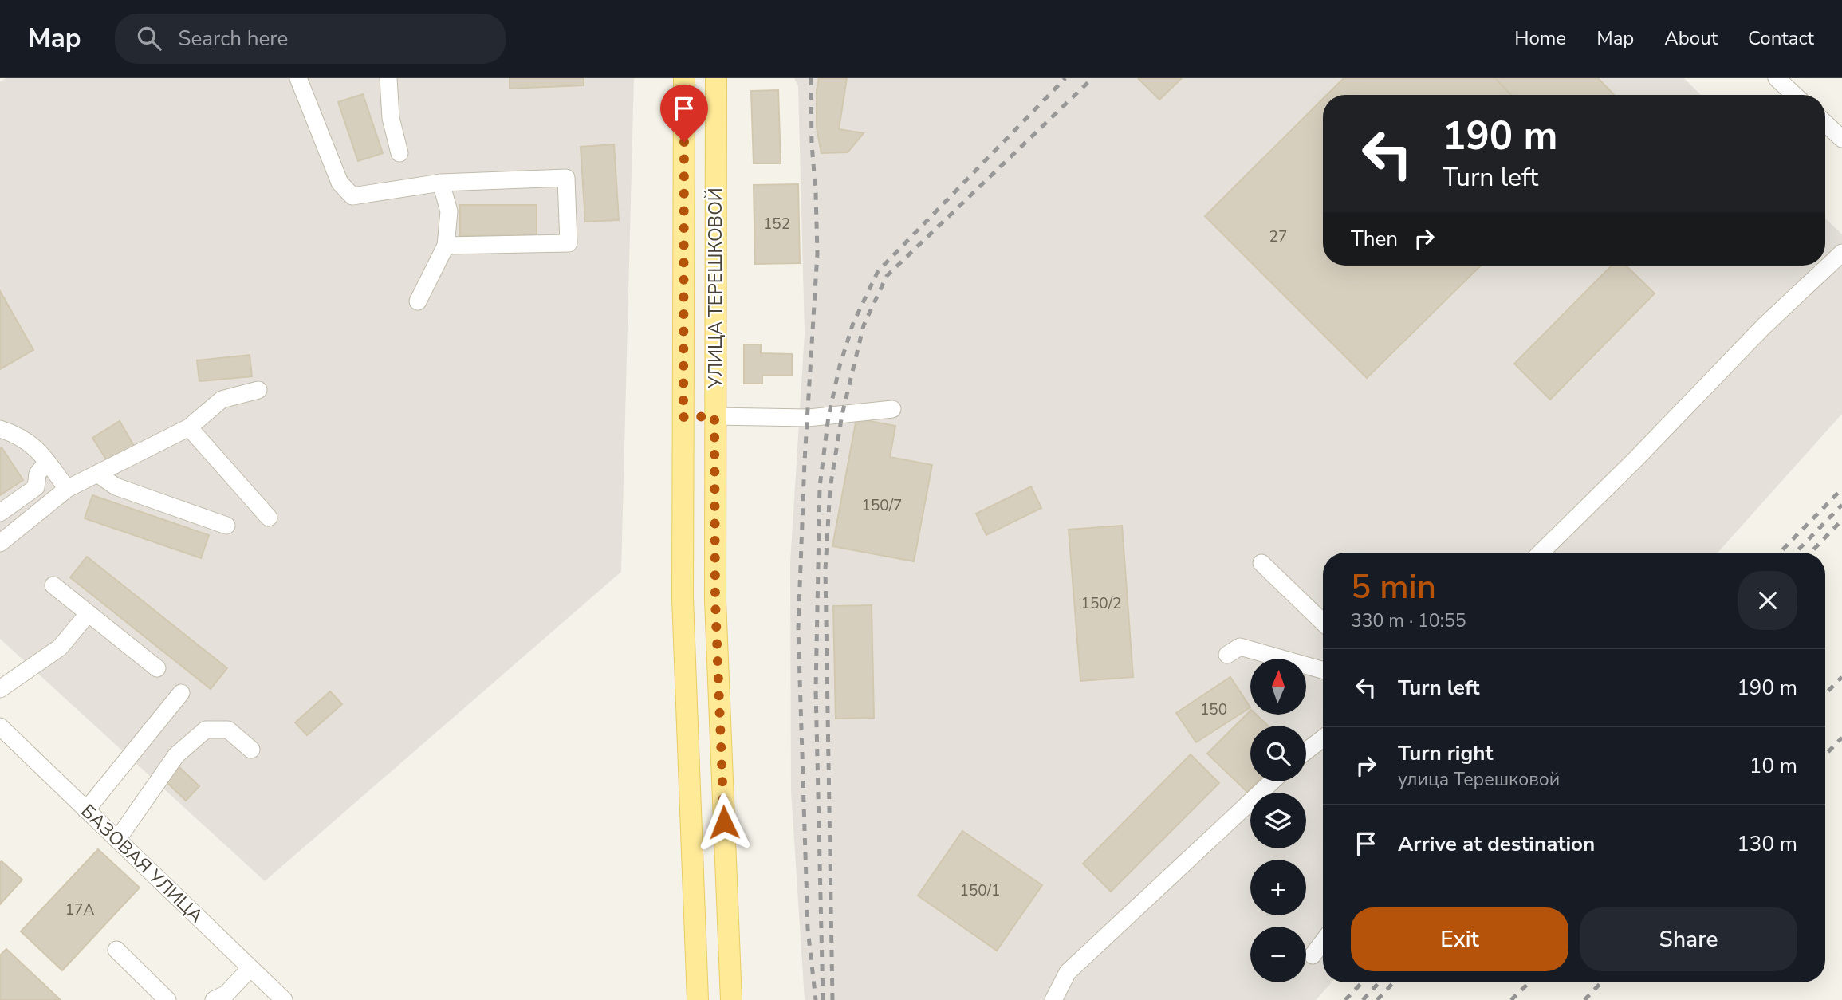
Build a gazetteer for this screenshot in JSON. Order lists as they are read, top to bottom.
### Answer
{
  "streets": {
    "main road": ["УЛИЦА ТЕРЕШКОВОЙ"],
    "street": ["БАЗОВАЯ УЛИЦА"]
  },
  "house_numbers": [
    "152",
    "27",
    "150/7",
    "150/2",
    "150",
    "150/1",
    "17А"
  ],
  "north": "top",
  "page": {
    "header": "Map",
    "search": "Search here",
    "nav": [
      "Home",
      "Map",
      "About",
      "Contact"
    ],
    "turn": ["190 m", "Turn left"],
    "then": "Then",
    "heading": ["5 min", "330 m · 10:55"],
    "list": [
      {
        "name": "Turn left",
        "value": "190 m"
      },
      {
        "name": "Turn right",
        "note": "улица Терешковой",
        "value": "10 m"
      },
      {
        "name": "Arrive at destination",
        "value": "130 m"
      }
    ],
    "map_buttons": ["+", "−"],
    "buttons": ["Exit", "Share"]
  }
}
